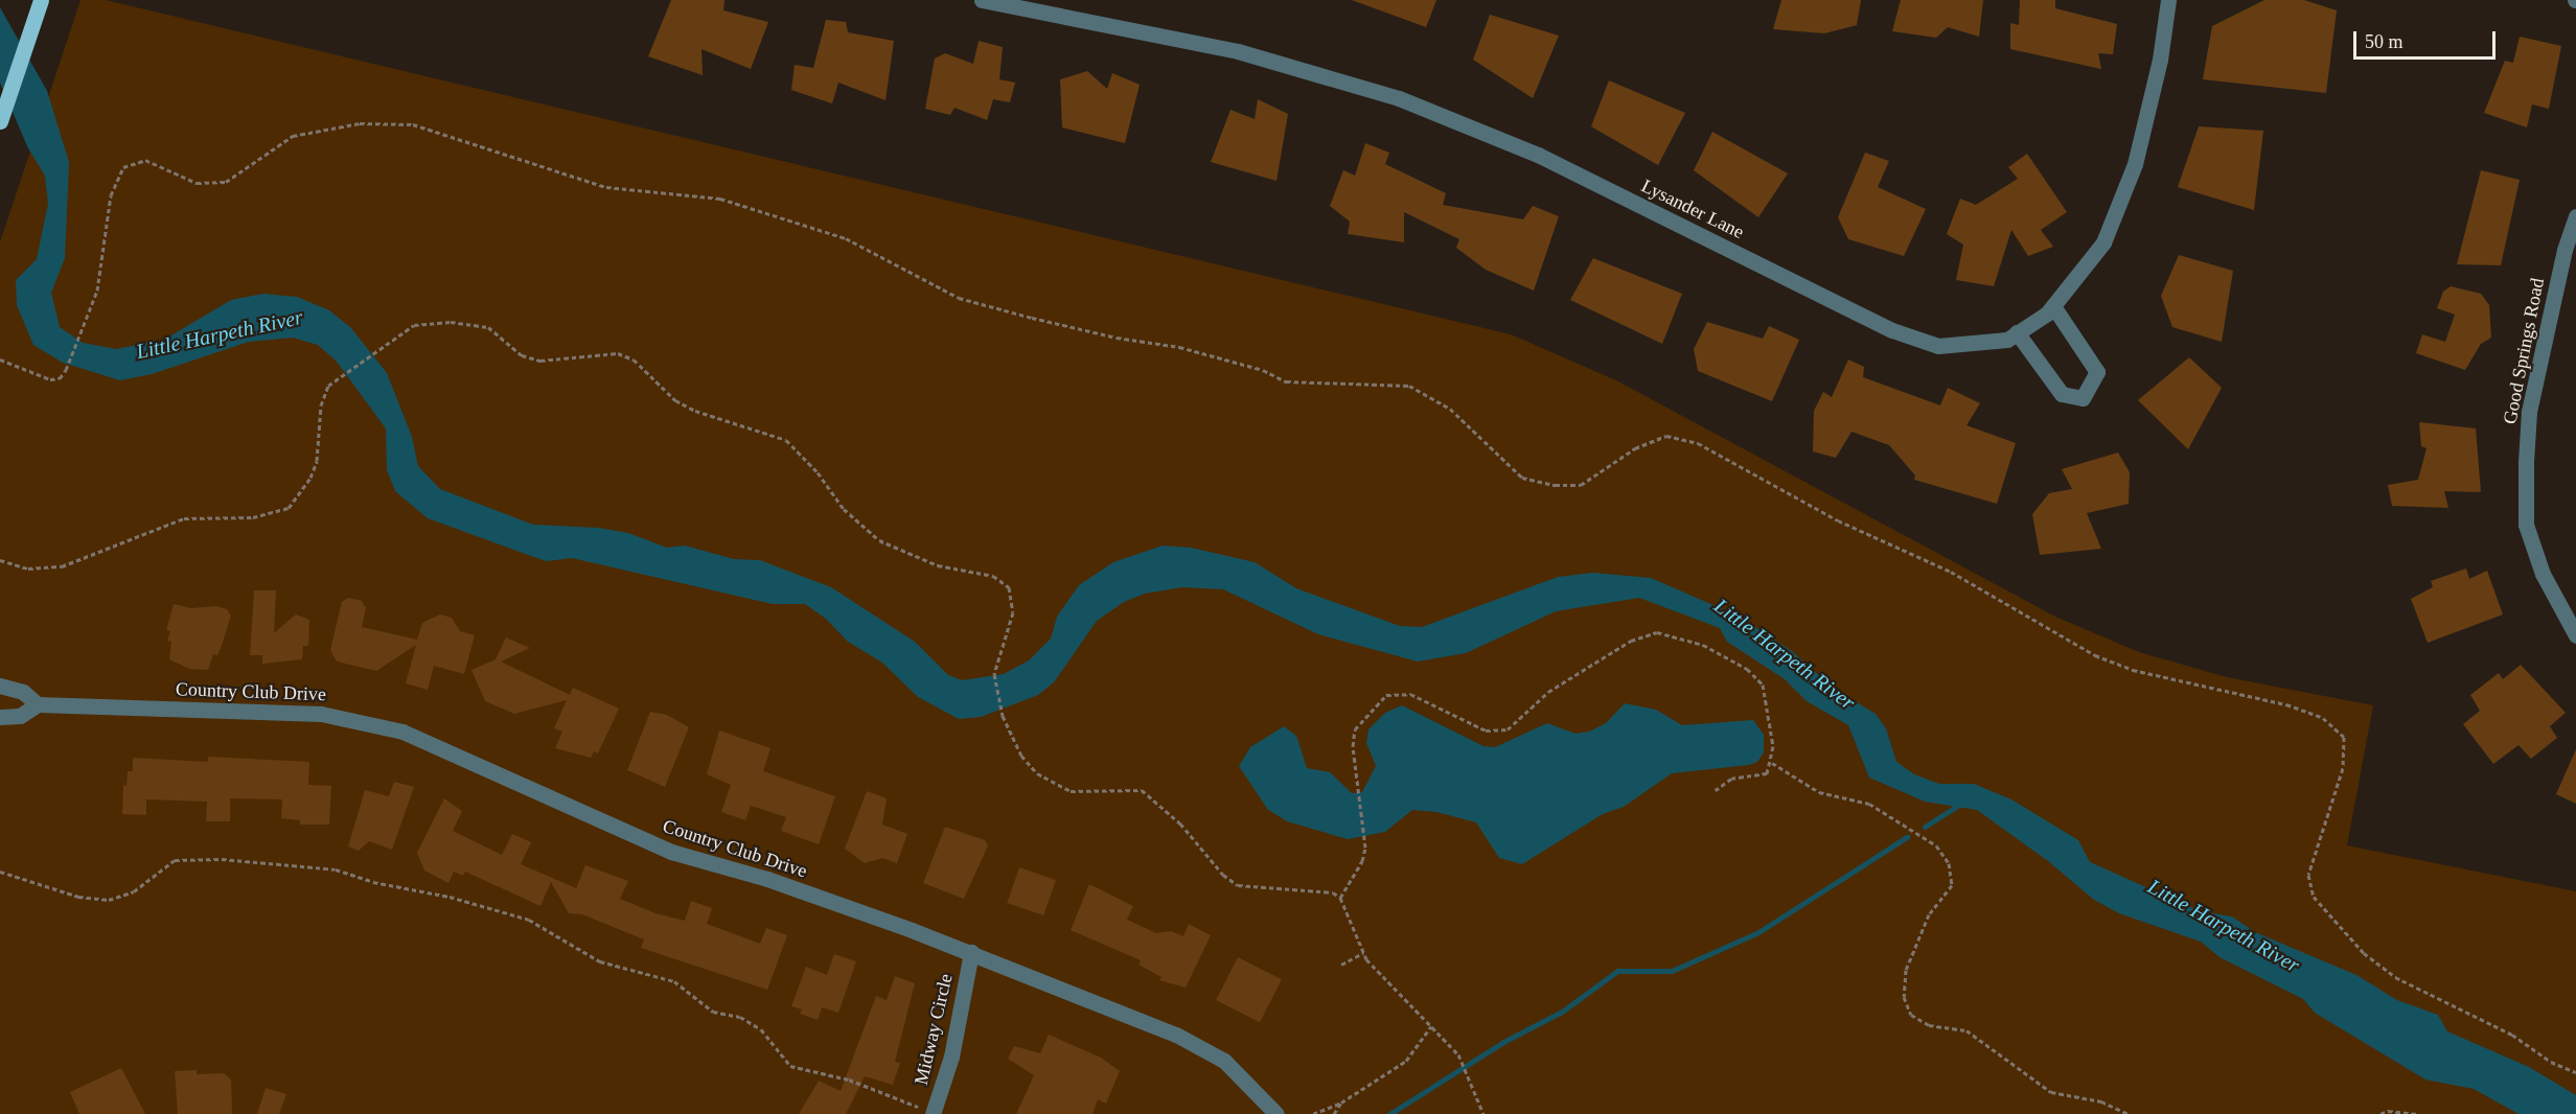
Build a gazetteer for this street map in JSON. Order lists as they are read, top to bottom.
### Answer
{
  "streets": {
    "street": [
      "Lysander Lane",
      "Good Springs Road",
      "Country Club Drive",
      "Midway Circle"
    ]
  },
  "crossings": [
    ["Country Club Drive", "Midway Circle"]
  ],
  "water": ["Little Harpeth River"],
  "scale_bar": "50 m"
}
